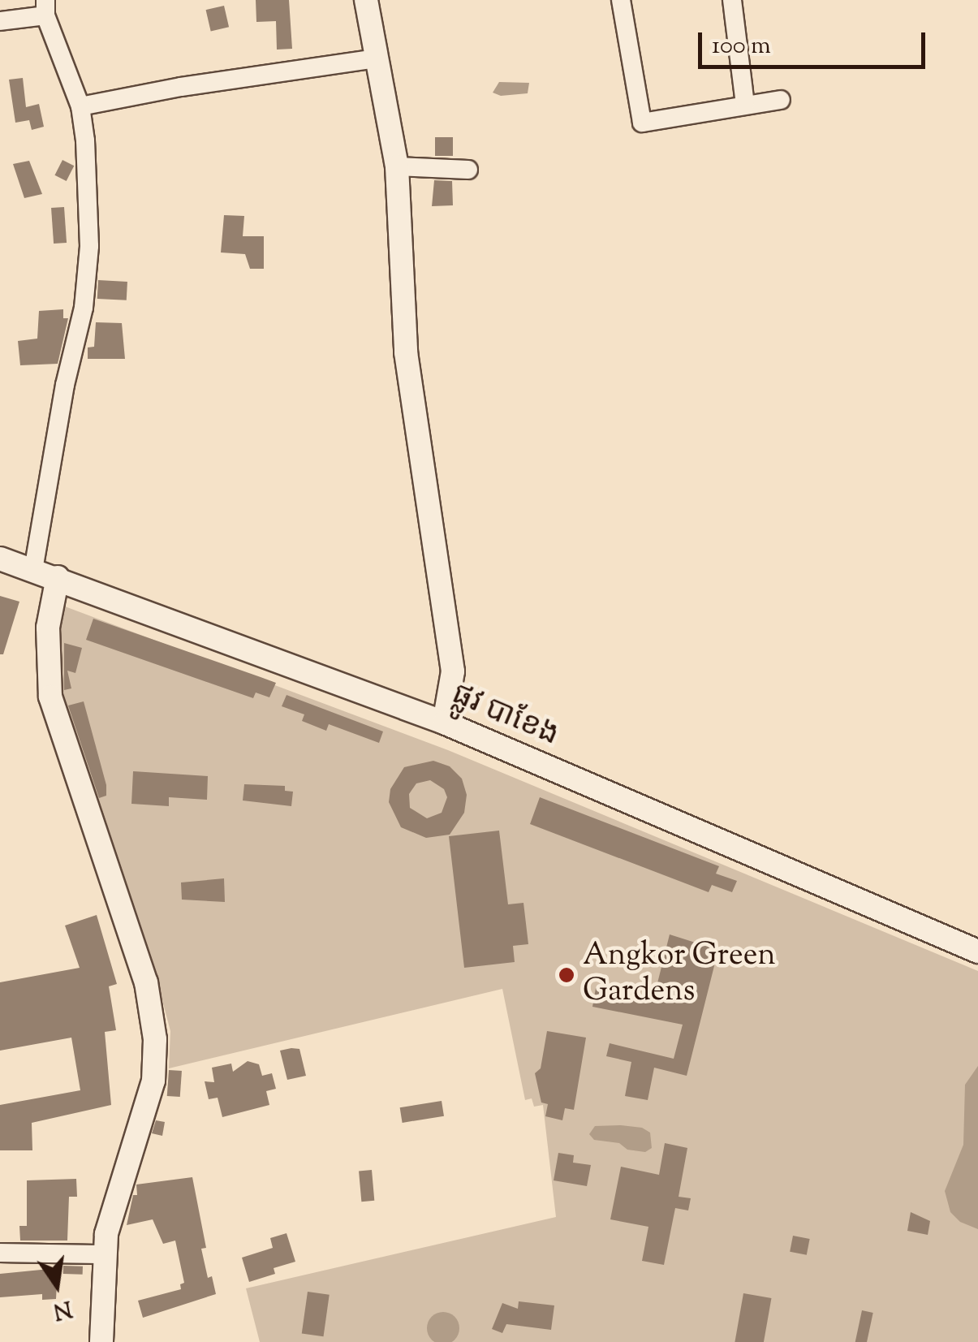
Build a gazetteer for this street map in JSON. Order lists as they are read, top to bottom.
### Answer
{
  "streets": {
    "street": ["ផ្លូវ បាខែង"]
  },
  "places": ["Angkor Green Gardens"],
  "scale_bar": "100 m",
  "north": "bottom"
}
